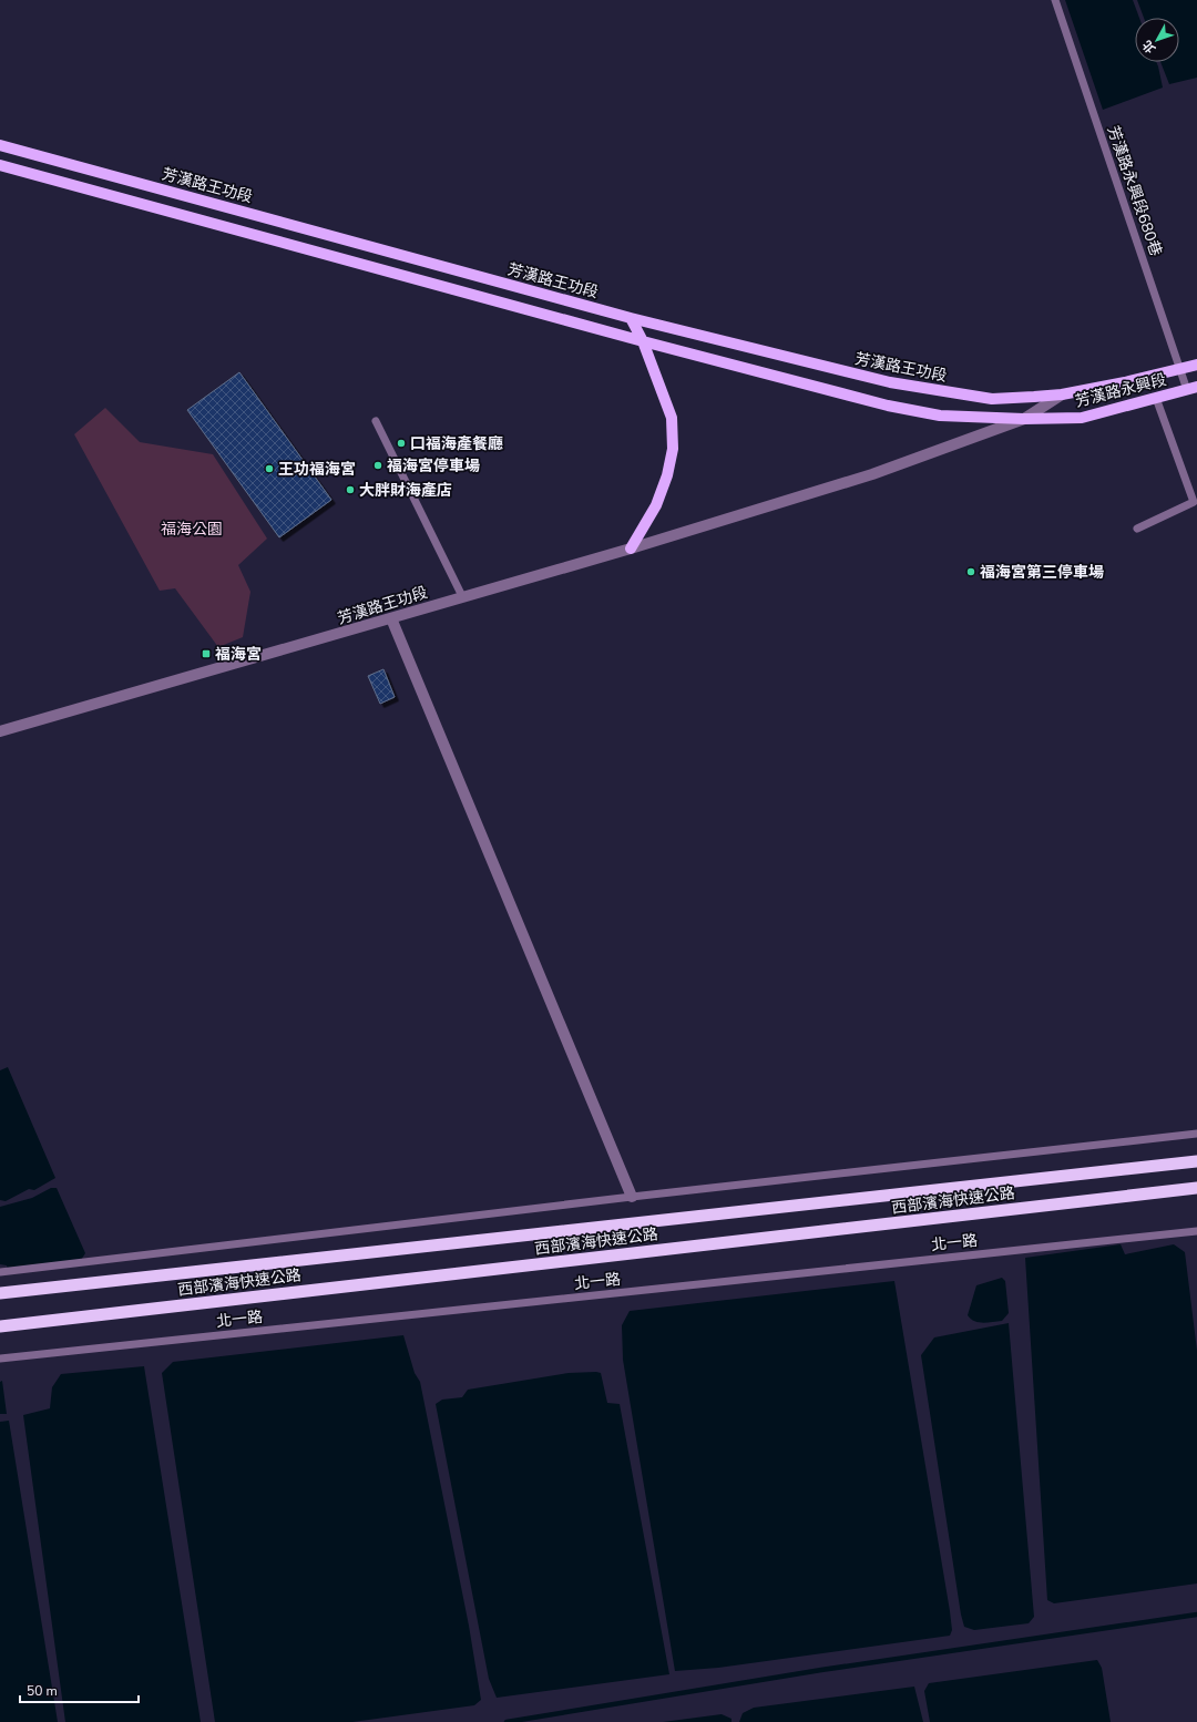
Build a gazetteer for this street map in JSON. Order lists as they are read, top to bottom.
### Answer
{
  "streets": {
    "highway": ["西部濱海快速公路"],
    "main road": ["芳漢路王功段", "芳漢路永興段"],
    "lane": ["芳漢路永興段680巷", "北一路"]
  },
  "crossings": [
    ["芳漢路王功段", "芳漢路永興段"],
    ["芳漢路永興段680巷", "芳漢路永興段"]
  ],
  "parks": ["福海公園"],
  "places": {
    "other": [
      "口福海產餐廳",
      "福海宮停車場",
      "王功福海宮",
      "大胖財海產店",
      "福海宮第三停車場"
    ],
    "transit": ["福海宮"]
  },
  "scale_bar": "50 m",
  "north": "bottom left"
}
